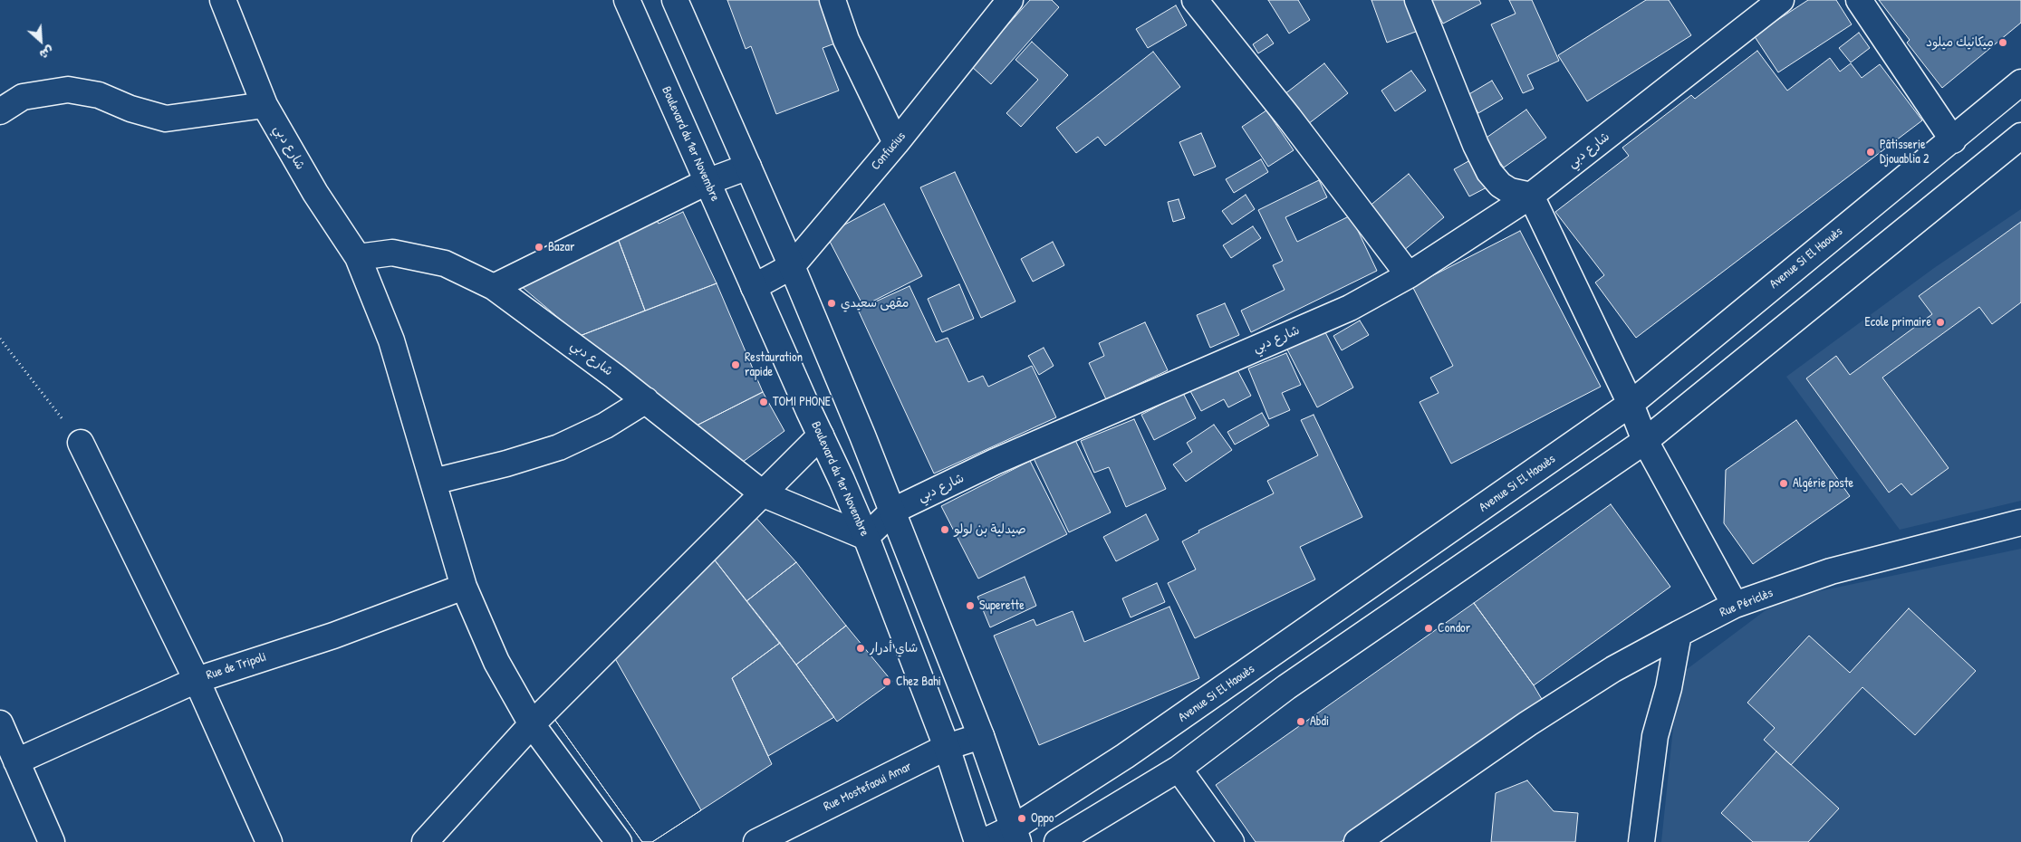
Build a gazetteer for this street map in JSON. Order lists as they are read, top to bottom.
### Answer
{
  "streets": {
    "street": [
      "Boulevard du 1er Novembre",
      "شارع دبي",
      "Confucius",
      "Avenue Si El Haouès",
      "Rue Périclès",
      "Rue de Tripoli",
      "Rue Mostefaoui Amar"
    ]
  },
  "crossings": [
    ["Boulevard du 1er Novembre", "شارع دبي"],
    ["Boulevard du 1er Novembre", "Confucius"],
    ["Boulevard du 1er Novembre", "Rue Mostefaoui Amar"]
  ],
  "places": [
    "ميكانيك ميلود",
    "Pâtisserie Djouablia 2",
    "Bazar",
    "مقهى سعيدي",
    "Ecole primaire",
    "Restauration rapide",
    "TOMI PHONE",
    "Algérie poste",
    "صيدلية بن لولو",
    "Superette",
    "Condor",
    "شاي أدرار",
    "Chez Bahi",
    "Abdi",
    "Oppo"
  ],
  "north": "bottom right"
}
